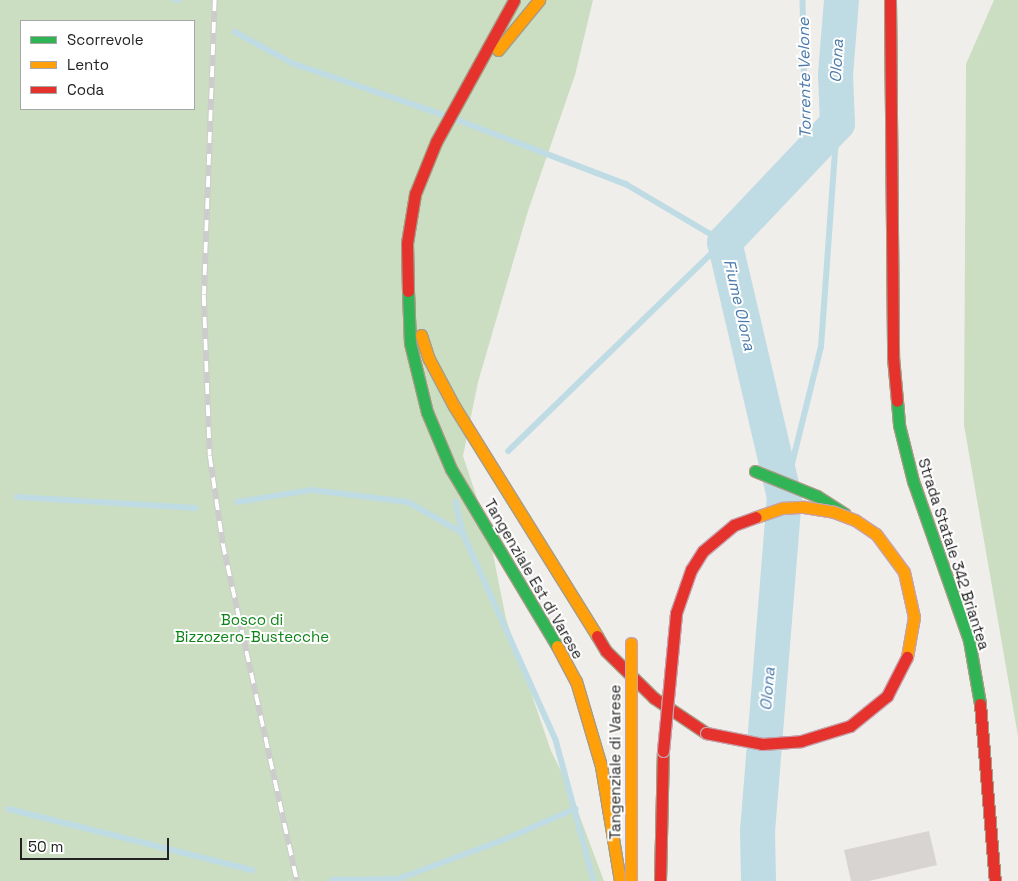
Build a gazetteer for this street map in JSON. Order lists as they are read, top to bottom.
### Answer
{
  "streets": {
    "main road": ["Strada Statale 342 Briantea", "Tangenziale Est di Varese", "Tangenziale di Varese"]
  },
  "water": ["Olona", "Torrente Velone", "Fiume Olona"],
  "parks": ["Bosco di Bizzozero-Bustecche"],
  "legend": ["Scorrevole", "Lento", "Coda"],
  "scale_bar": "50 m"
}
